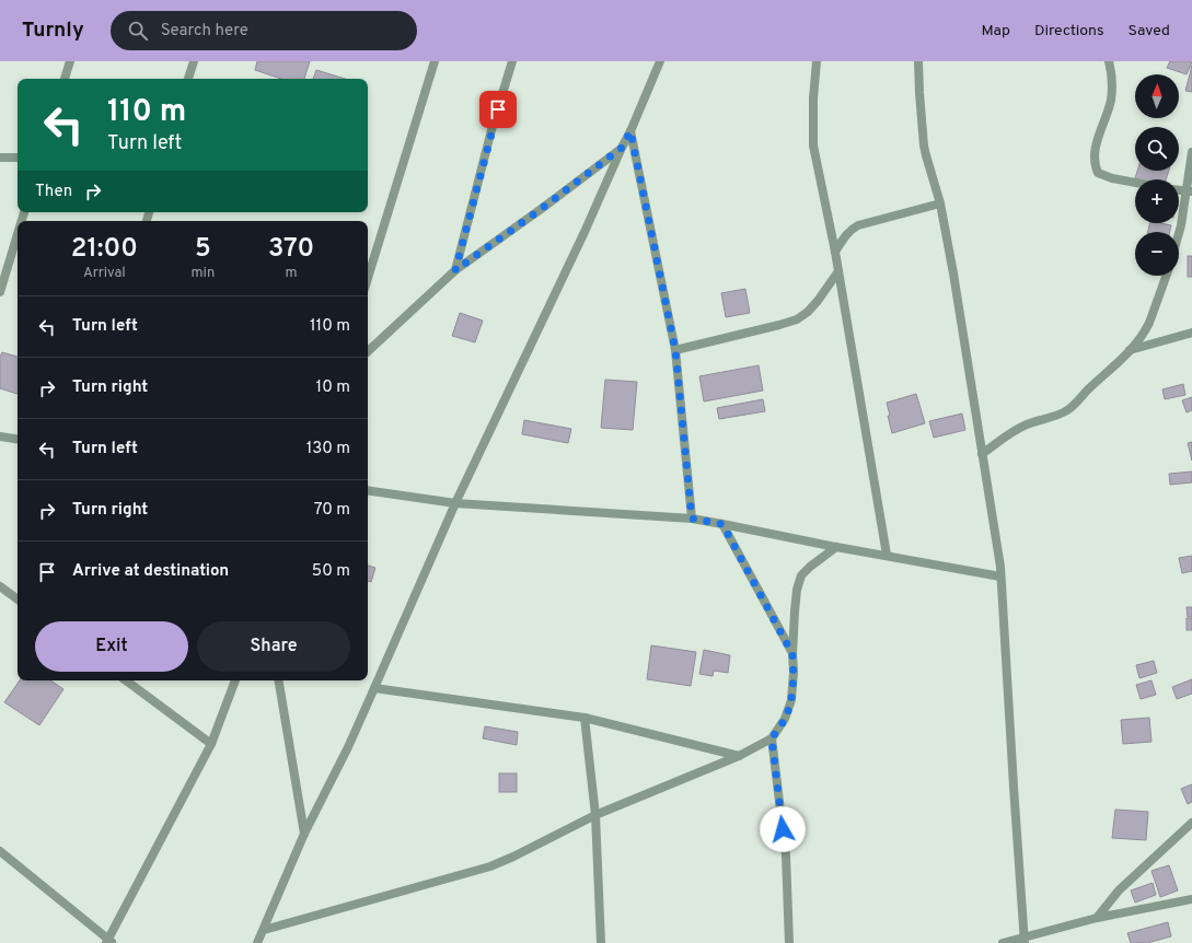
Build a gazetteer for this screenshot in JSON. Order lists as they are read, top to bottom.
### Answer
{
  "north": "top",
  "page": {
    "header": "Turnly",
    "search": "Search here",
    "nav": ["Map", "Directions", "Saved"],
    "map_buttons": ["+", "−"],
    "turn": ["110 m", "Turn left"],
    "then": "Then",
    "eta": [
      "21:00",
      "Arrival",
      "5",
      "min",
      "370",
      "m"
    ],
    "list": [
      {
        "name": "Turn left",
        "value": "110 m"
      },
      {
        "name": "Turn right",
        "value": "10 m"
      },
      {
        "name": "Turn left",
        "value": "130 m"
      },
      {
        "name": "Turn right",
        "value": "70 m"
      },
      {
        "name": "Arrive at destination",
        "value": "50 m"
      }
    ],
    "buttons": ["Exit", "Share"]
  }
}
